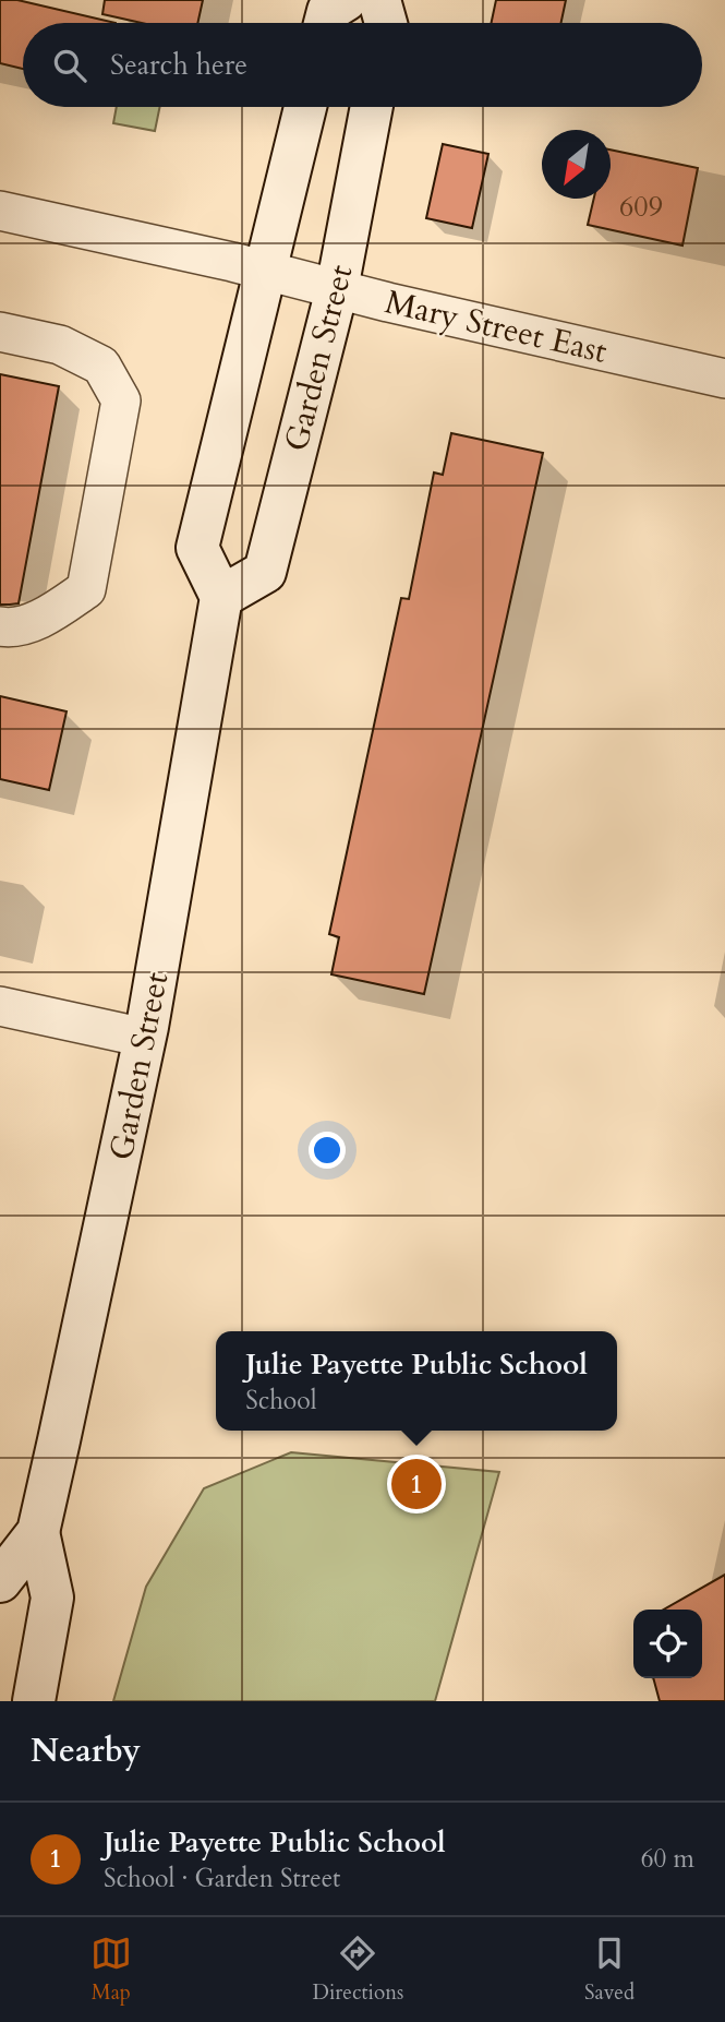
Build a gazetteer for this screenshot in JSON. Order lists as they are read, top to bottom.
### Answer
{
  "streets": {
    "street": ["Mary Street East", "Garden Street"]
  },
  "crossings": [
    ["Mary Street East", "Garden Street"]
  ],
  "house_numbers": ["609"],
  "north": "bottom left",
  "page": {
    "search": "Search here",
    "popup": ["Julie Payette Public School", "School"],
    "pins": "1",
    "heading": "Nearby",
    "list": [
      {
        "mark": "1",
        "name": "Julie Payette Public School",
        "note": "School · Garden Street",
        "value": "60 m"
      }
    ],
    "nav": ["Map", "Directions", "Saved"]
  }
}
